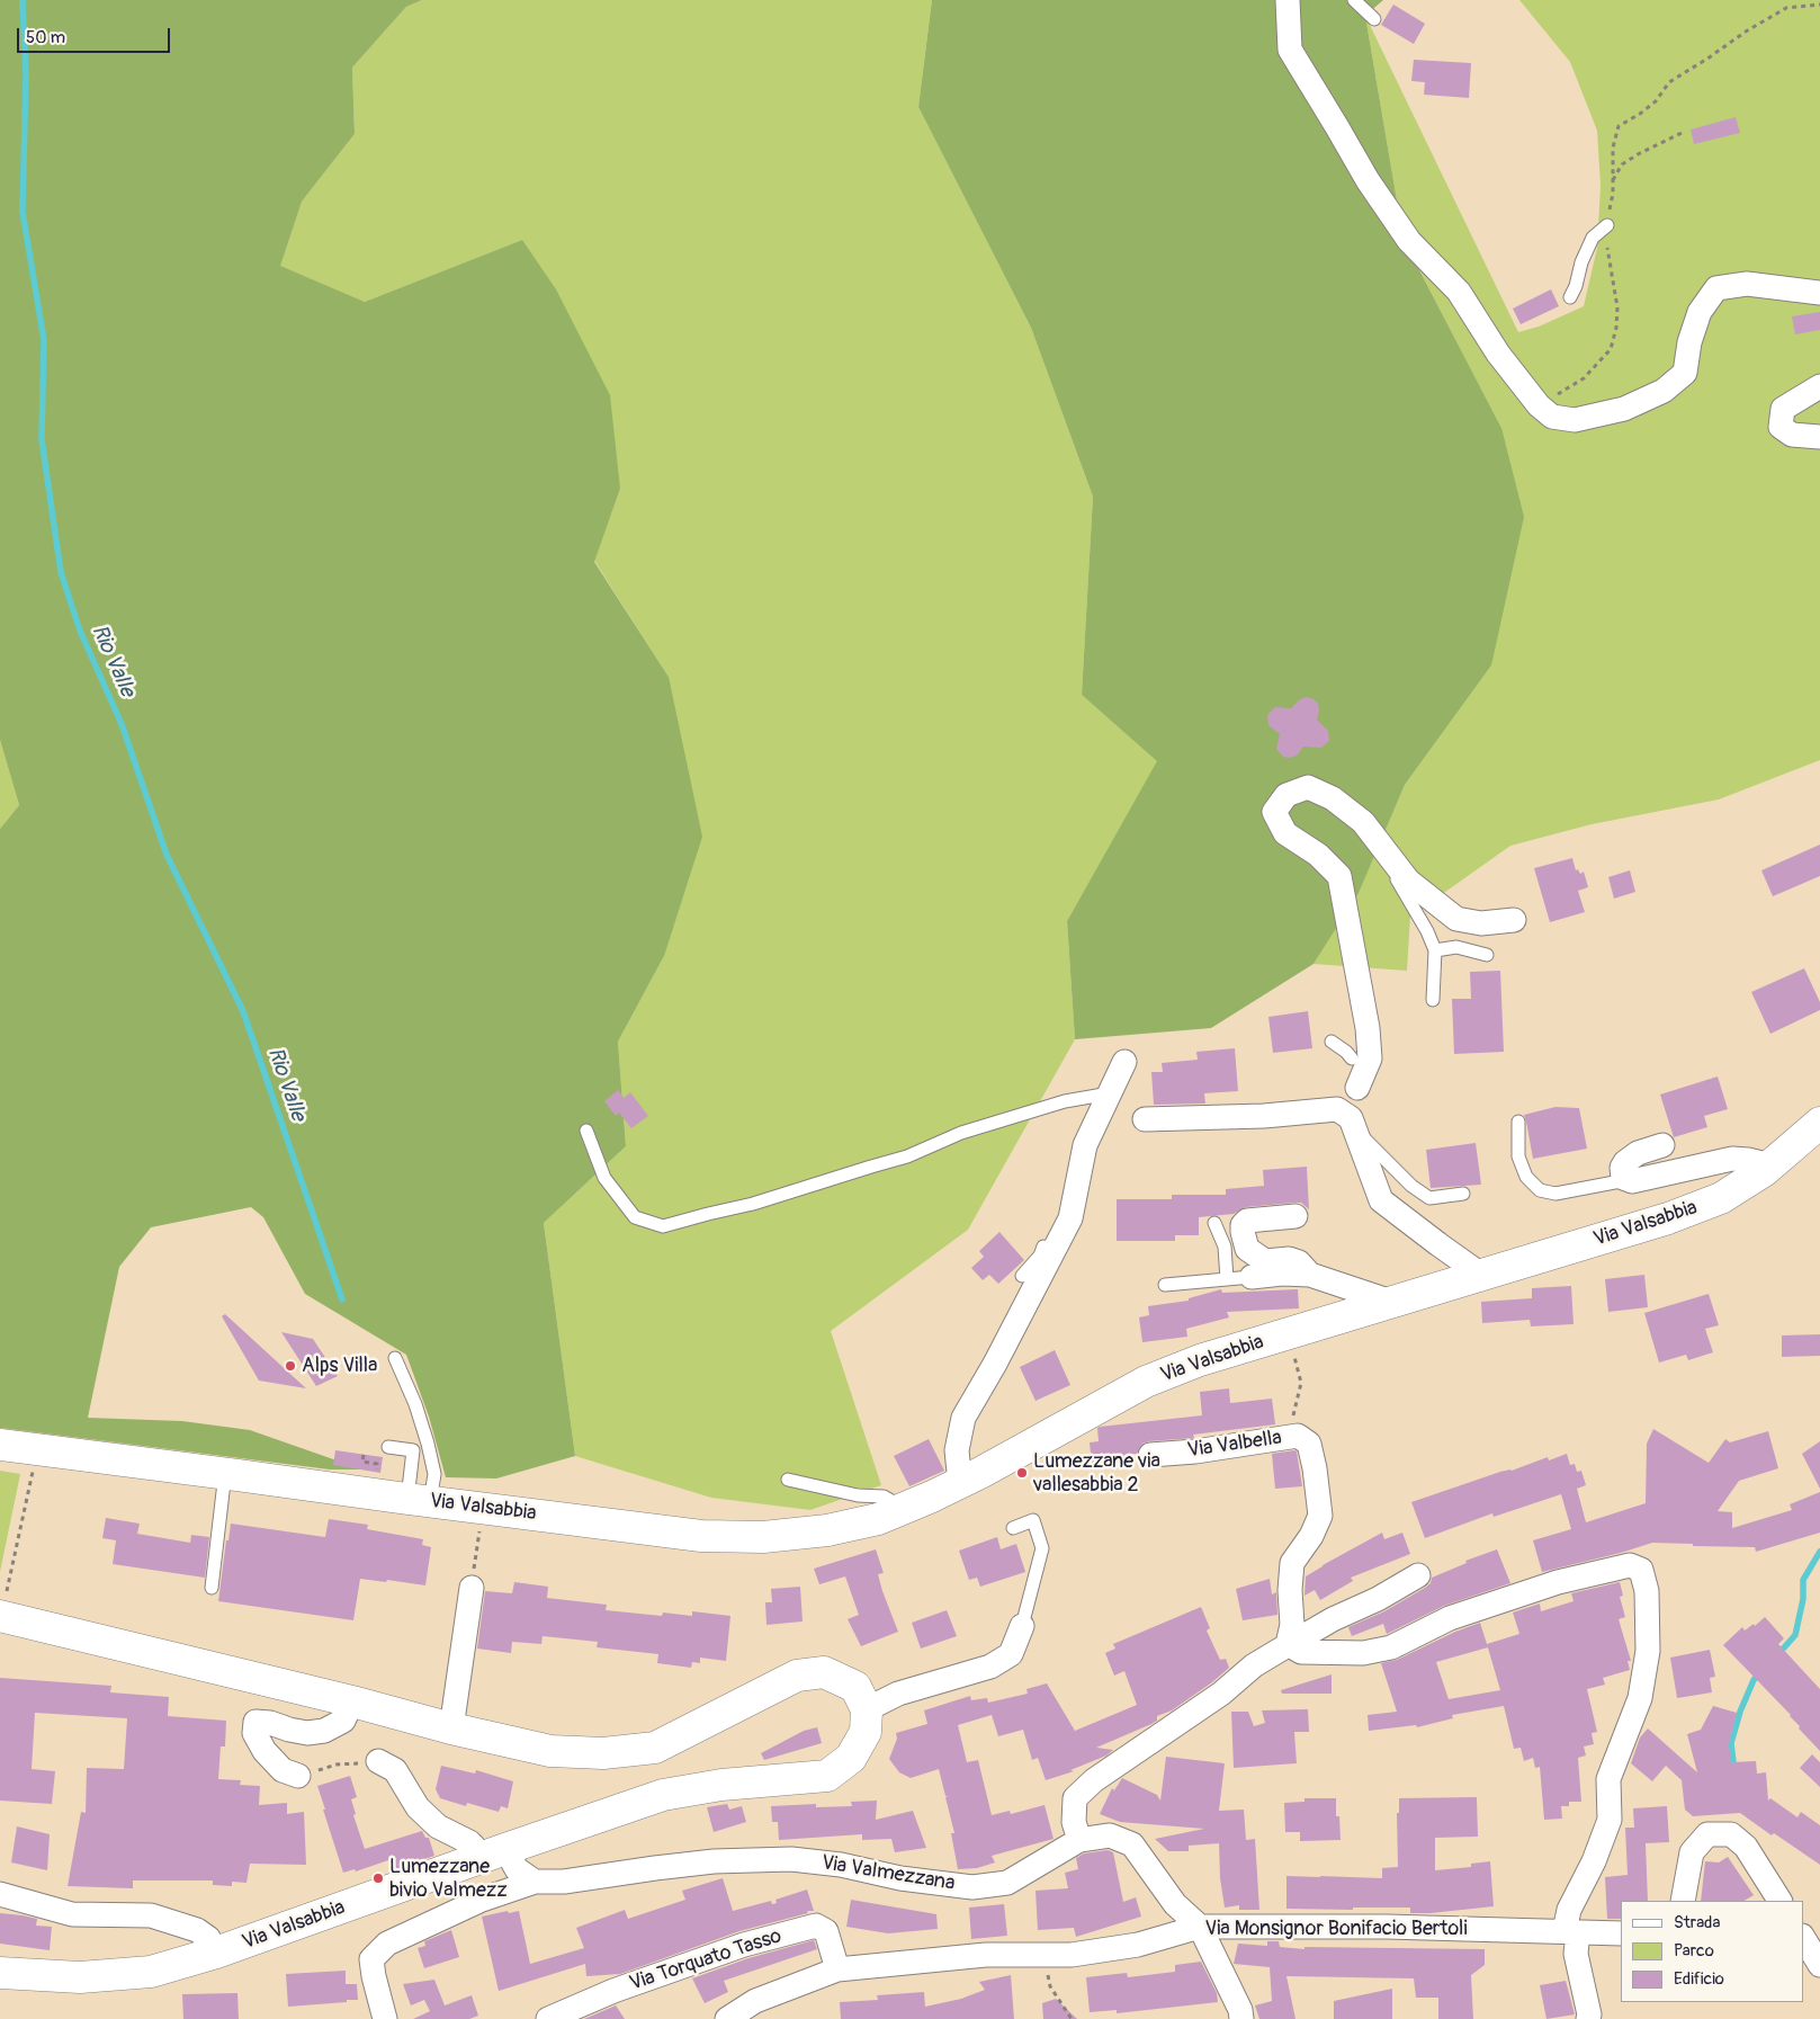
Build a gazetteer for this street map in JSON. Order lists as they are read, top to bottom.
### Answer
{
  "streets": {
    "main road": ["Via Valsabbia"],
    "street": [
      "Via Valbella",
      "Via Valmezzana",
      "Via Monsignor Bonifacio Bertoli",
      "Via Torquato Tasso"
    ]
  },
  "crossings": [
    ["Via Valmezzana", "Via Monsignor Bonifacio Bertoli"],
    ["Via Monsignor Bonifacio Bertoli", "Via Torquato Tasso"]
  ],
  "water": ["Rio Valle"],
  "places": ["Alps Villa", "Lumezzane via vallesabbia 2", "Lumezzane bivio Valmezz"],
  "legend": ["Strada", "Parco", "Edificio"],
  "scale_bar": "50 m"
}
